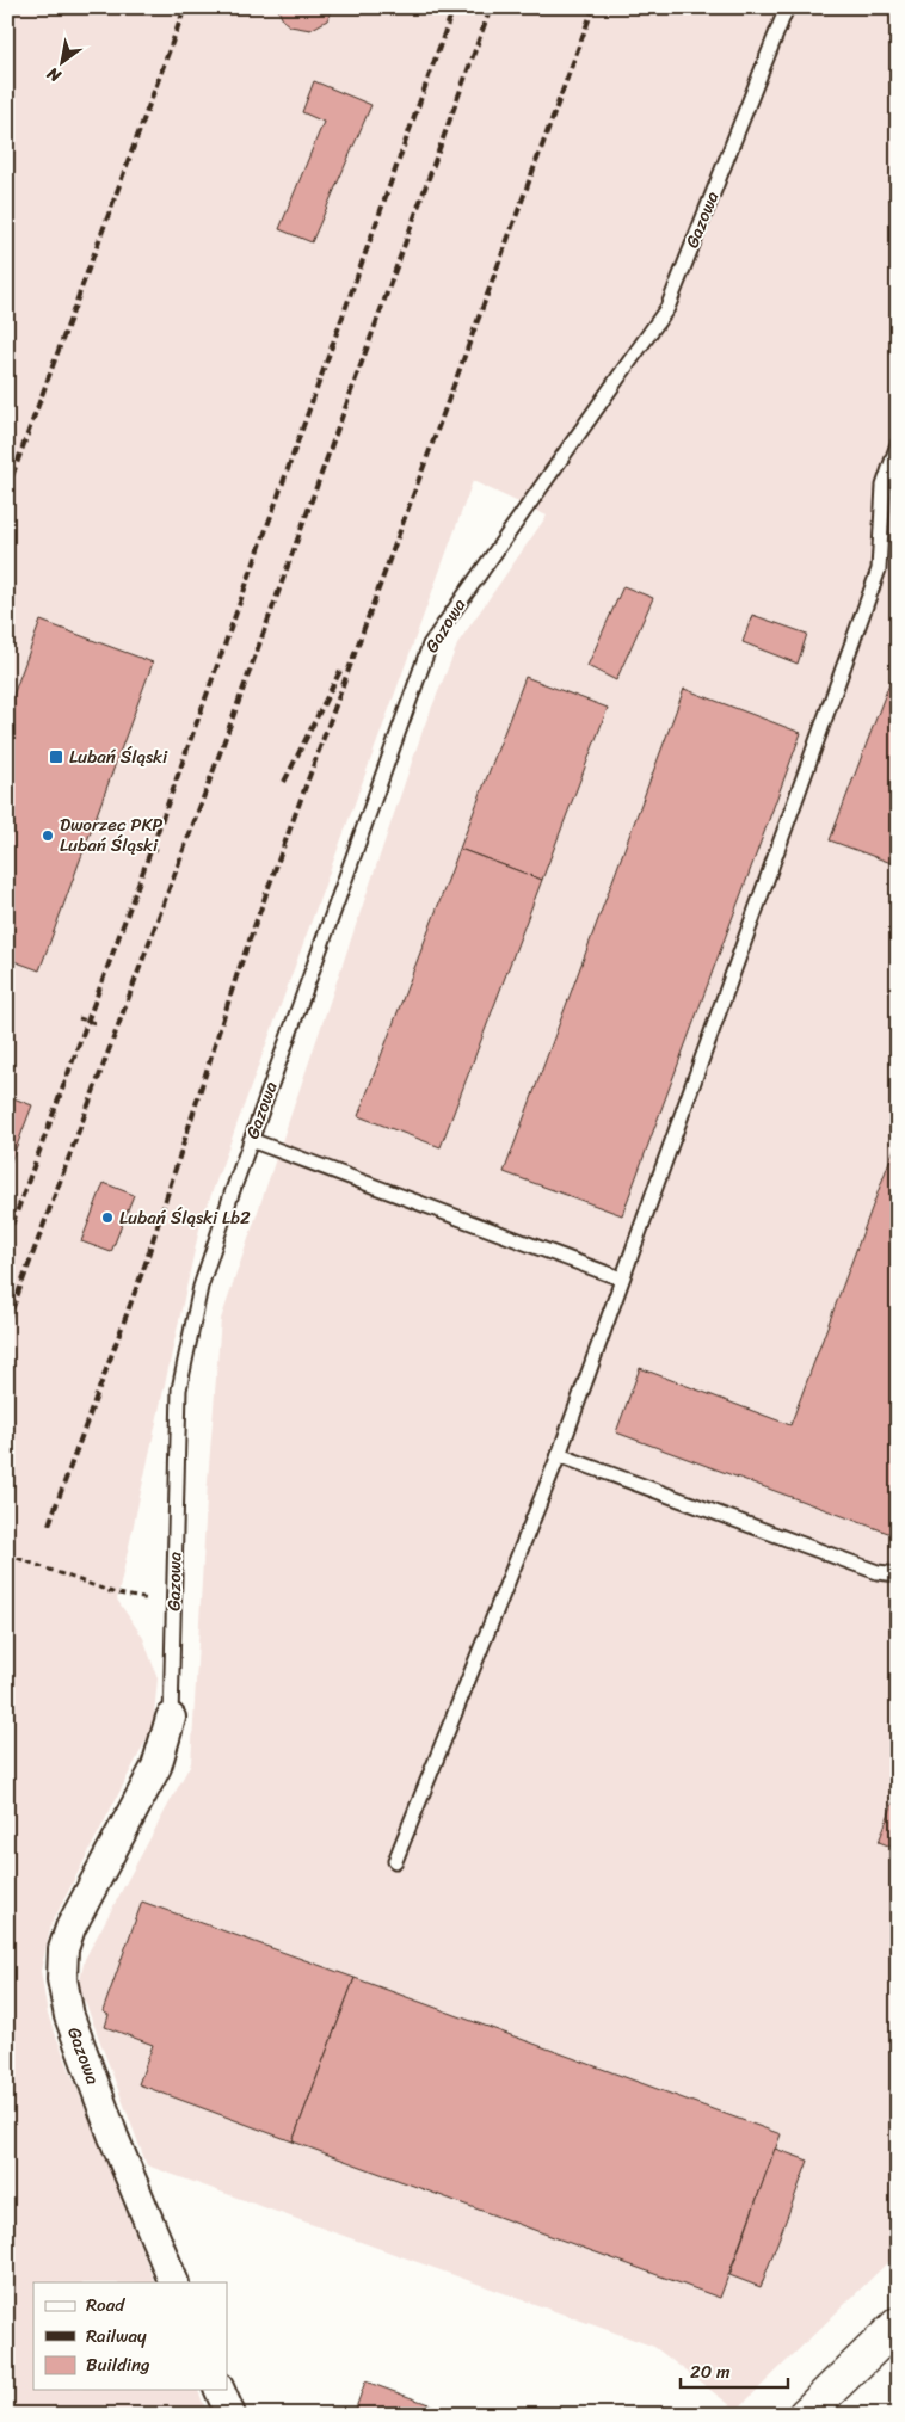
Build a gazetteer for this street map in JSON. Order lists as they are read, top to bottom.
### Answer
{
  "streets": {
    "street": ["Gazowa"]
  },
  "places": {
    "transit": ["Lubań Śląski"],
    "other": ["Dworzec PKP Lubań Śląski", "Lubań Śląski Lb2"]
  },
  "legend": ["Road", "Railway", "Building"],
  "scale_bar": "20 m",
  "north": "bottom left"
}
